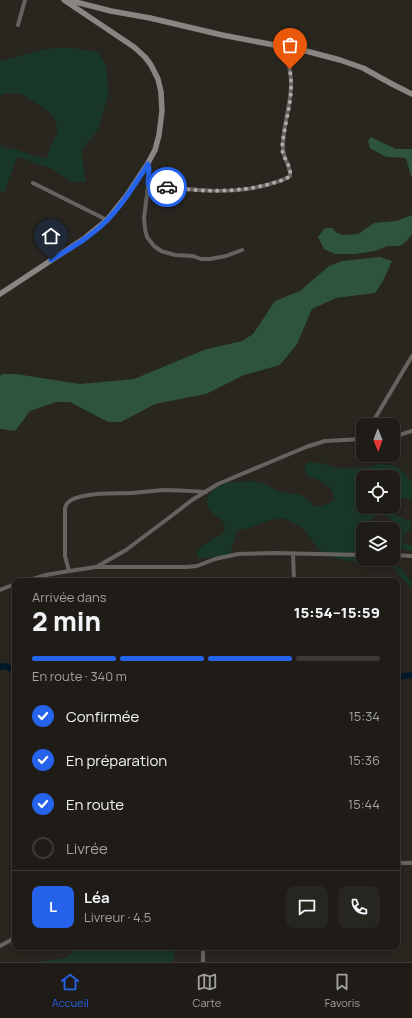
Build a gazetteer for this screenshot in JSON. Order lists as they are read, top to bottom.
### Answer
{
  "north": "bottom",
  "page": {
    "heading": ["2 min", "Arrivée dans", "15:54–15:59"],
    "panel": ["Léa", "Livreur · 4.5"],
    "bar": "En route · 340 m",
    "list": [
      ["Confirmée", "15:34"],
      ["En préparation", "15:36"],
      ["En route", "15:44"],
      "Livrée"
    ],
    "round": "L",
    "tabs": ["Accueil", "Carte", "Favoris"]
  }
}
